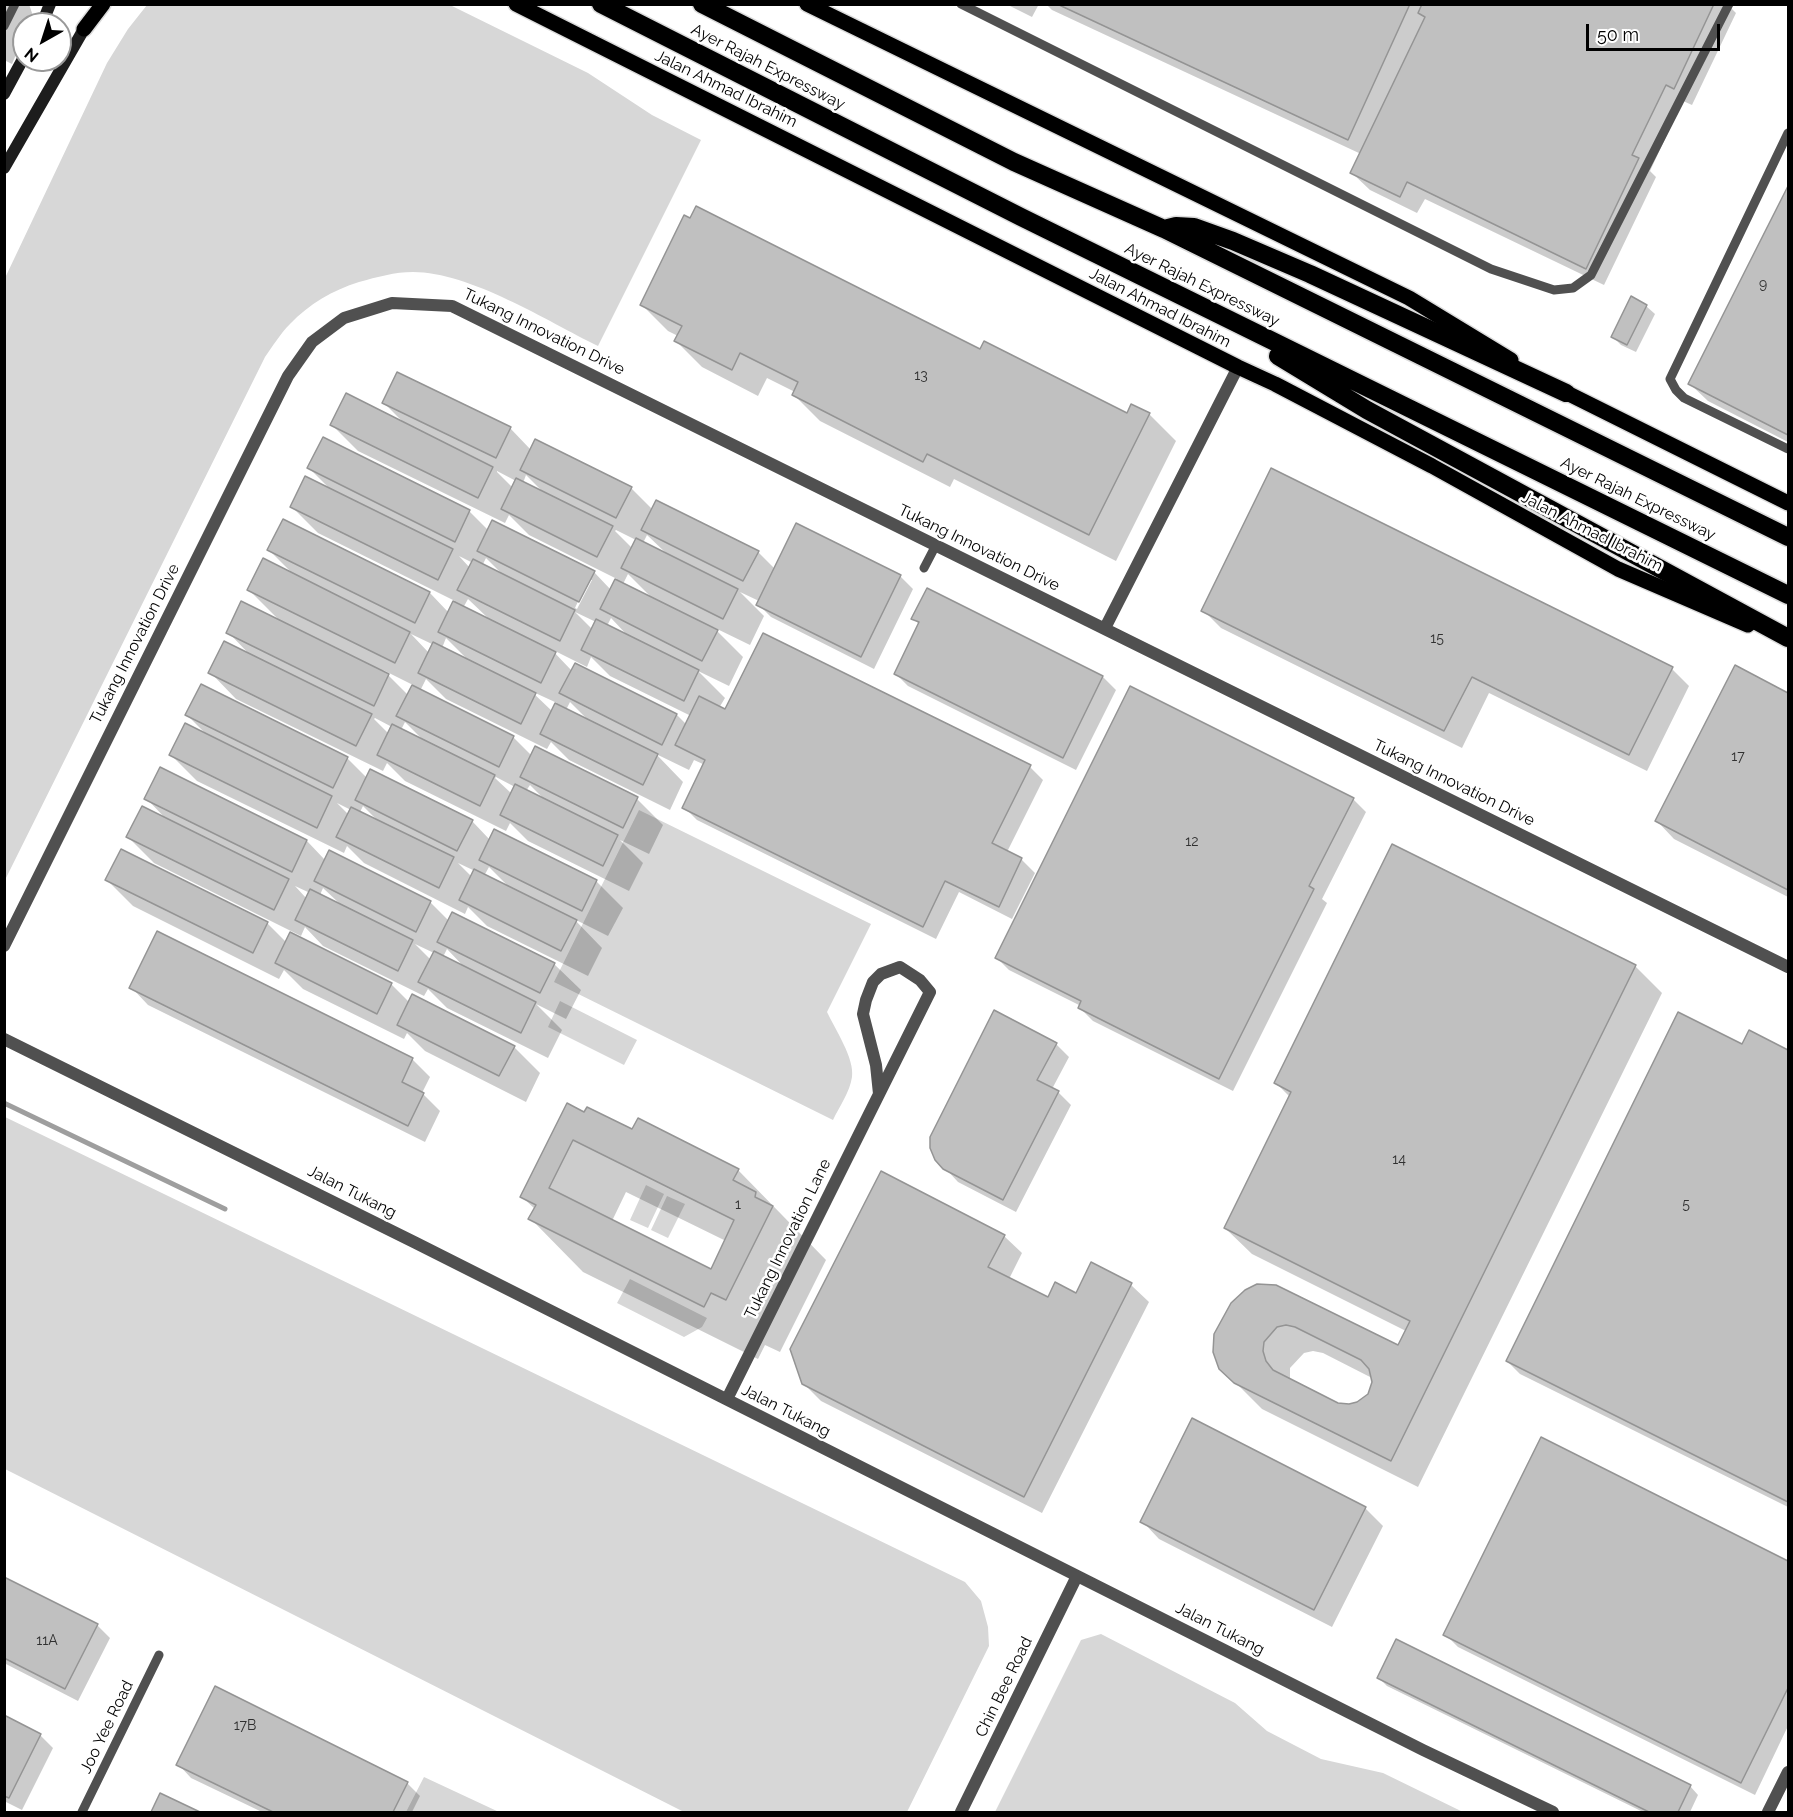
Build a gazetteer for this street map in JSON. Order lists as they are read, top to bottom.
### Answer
{
  "streets": {
    "highway": ["Ayer Rajah Expressway"],
    "main road": ["Jalan Ahmad Ibrahim"],
    "street": [
      "Tukang Innovation Drive",
      "Jalan Tukang",
      "Tukang Innovation Lane",
      "Chin Bee Road"
    ],
    "lane": ["Joo Yee Road"]
  },
  "crossings": [
    ["Jalan Tukang", "Tukang Innovation Lane"],
    ["Jalan Tukang", "Chin Bee Road"]
  ],
  "house_numbers": [
    "9",
    "13",
    "15",
    "17",
    "12",
    "14",
    "1",
    "5",
    "11A",
    "17B"
  ],
  "scale_bar": "50 m",
  "north": "bottom left"
}
